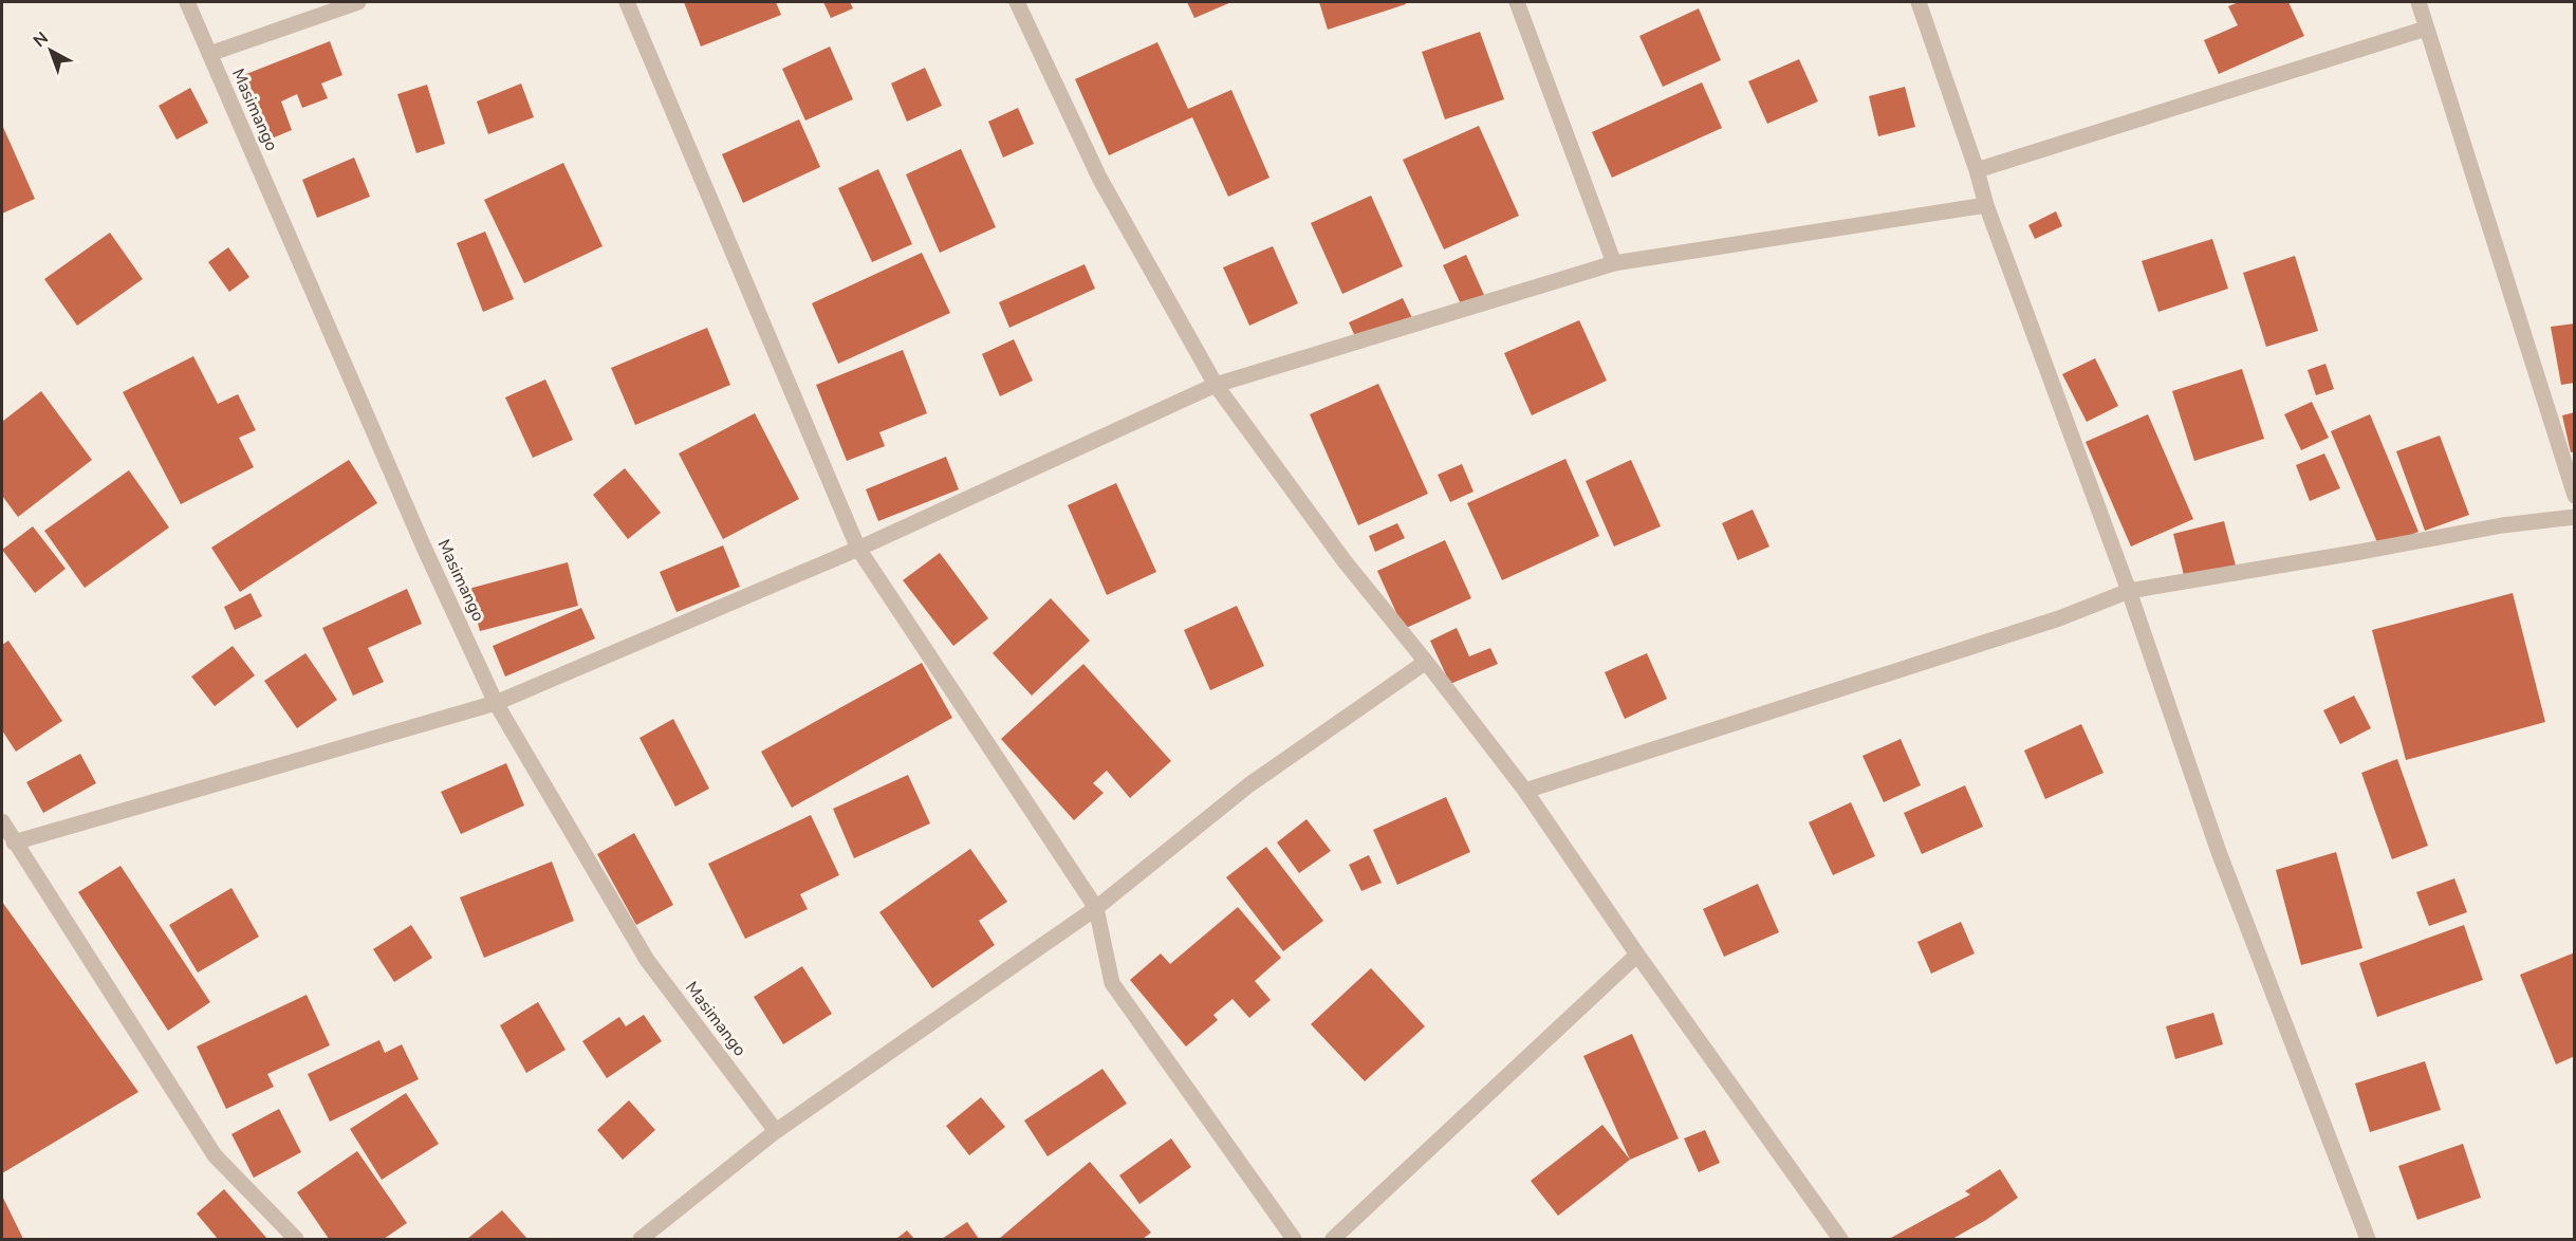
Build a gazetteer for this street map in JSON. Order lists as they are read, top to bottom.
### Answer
{
  "streets": {
    "street": ["Masimango"]
  },
  "north": "top left"
}
